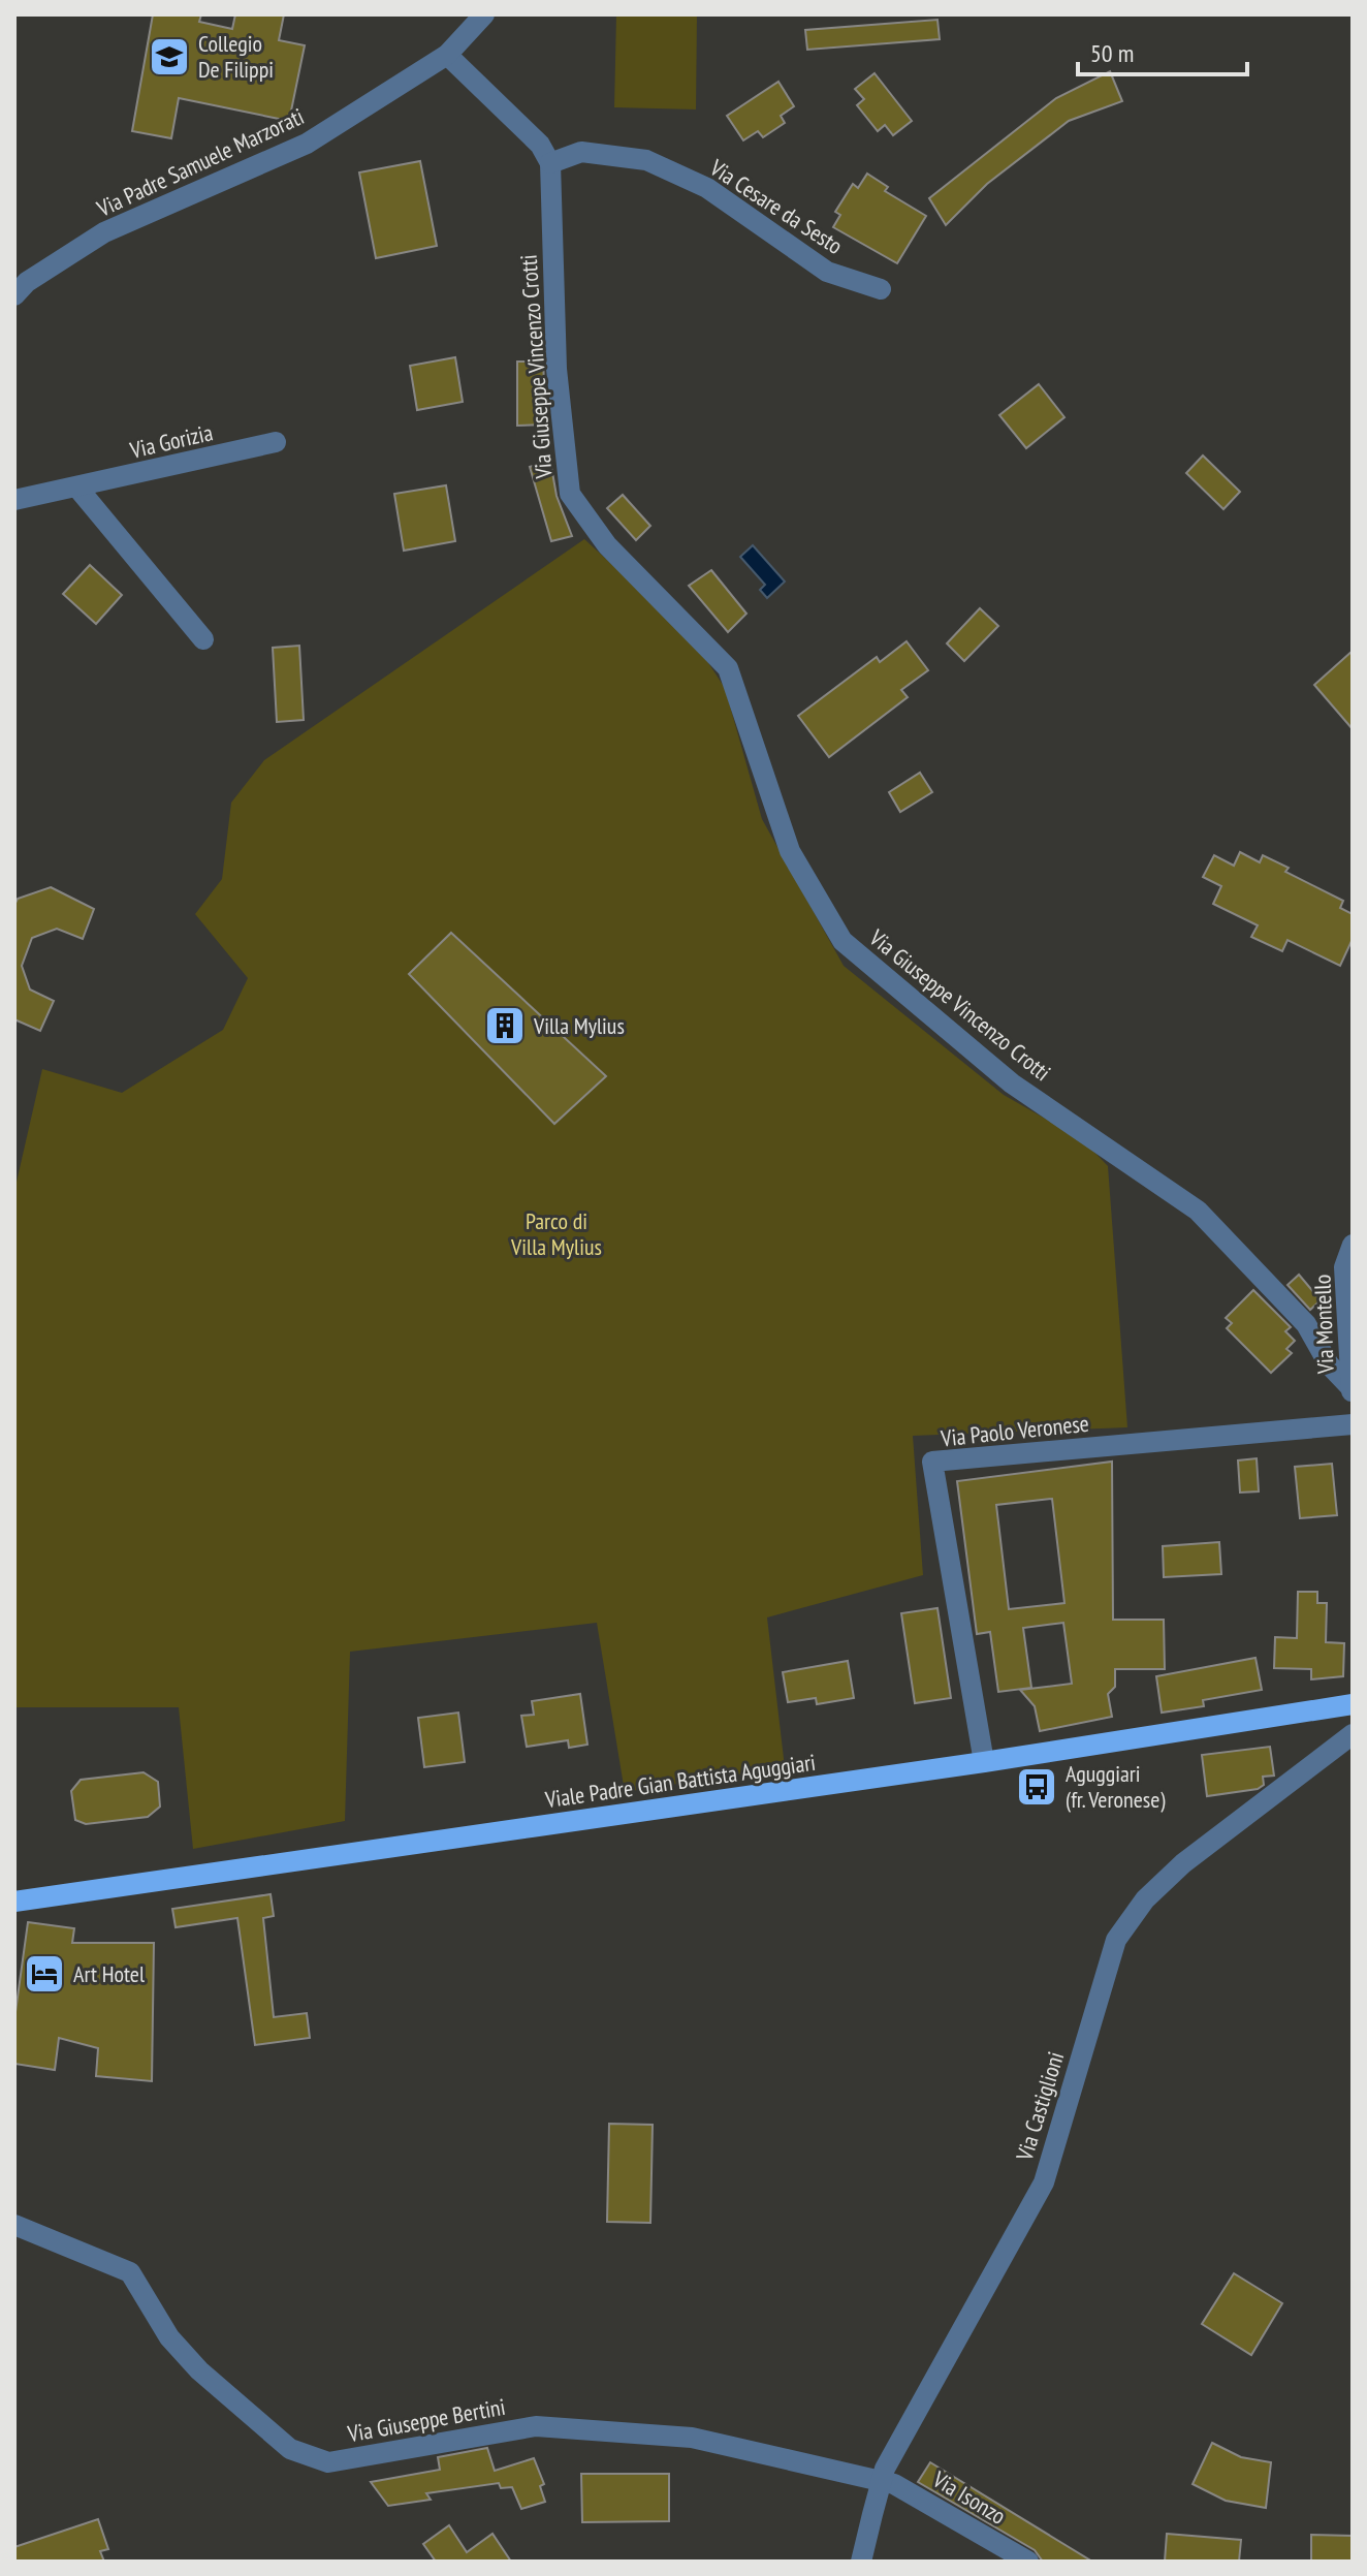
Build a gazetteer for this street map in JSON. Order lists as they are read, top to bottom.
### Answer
{
  "streets": {
    "main road": ["Viale Padre Gian Battista Aguggiari"],
    "street": [
      "Via Padre Samuele Marzorati",
      "Via Cesare da Sesto",
      "Via Giuseppe Vincenzo Crotti",
      "Via Gorizia",
      "Via Montello",
      "Via Paolo Veronese",
      "Via Castiglioni",
      "Via Giuseppe Bertini",
      "Via Isonzo"
    ]
  },
  "crossings": [
    ["Via Cesare da Sesto", "Via Giuseppe Vincenzo Crotti"],
    ["Via Giuseppe Vincenzo Crotti", "Via Montello"],
    ["Via Paolo Veronese", "Viale Padre Gian Battista Aguggiari"],
    ["Via Castiglioni", "Via Giuseppe Bertini"],
    ["Via Castiglioni", "Via Isonzo"],
    ["Via Giuseppe Bertini", "Via Isonzo"]
  ],
  "parks": ["Parco di Villa Mylius"],
  "places": {
    "school or university": ["Collegio De Filippi"],
    "building": ["Villa Mylius"],
    "bus stop": ["Aguggiari (fr. Veronese)"],
    "hotel": ["Art Hotel"]
  },
  "scale_bar": "50 m"
}
